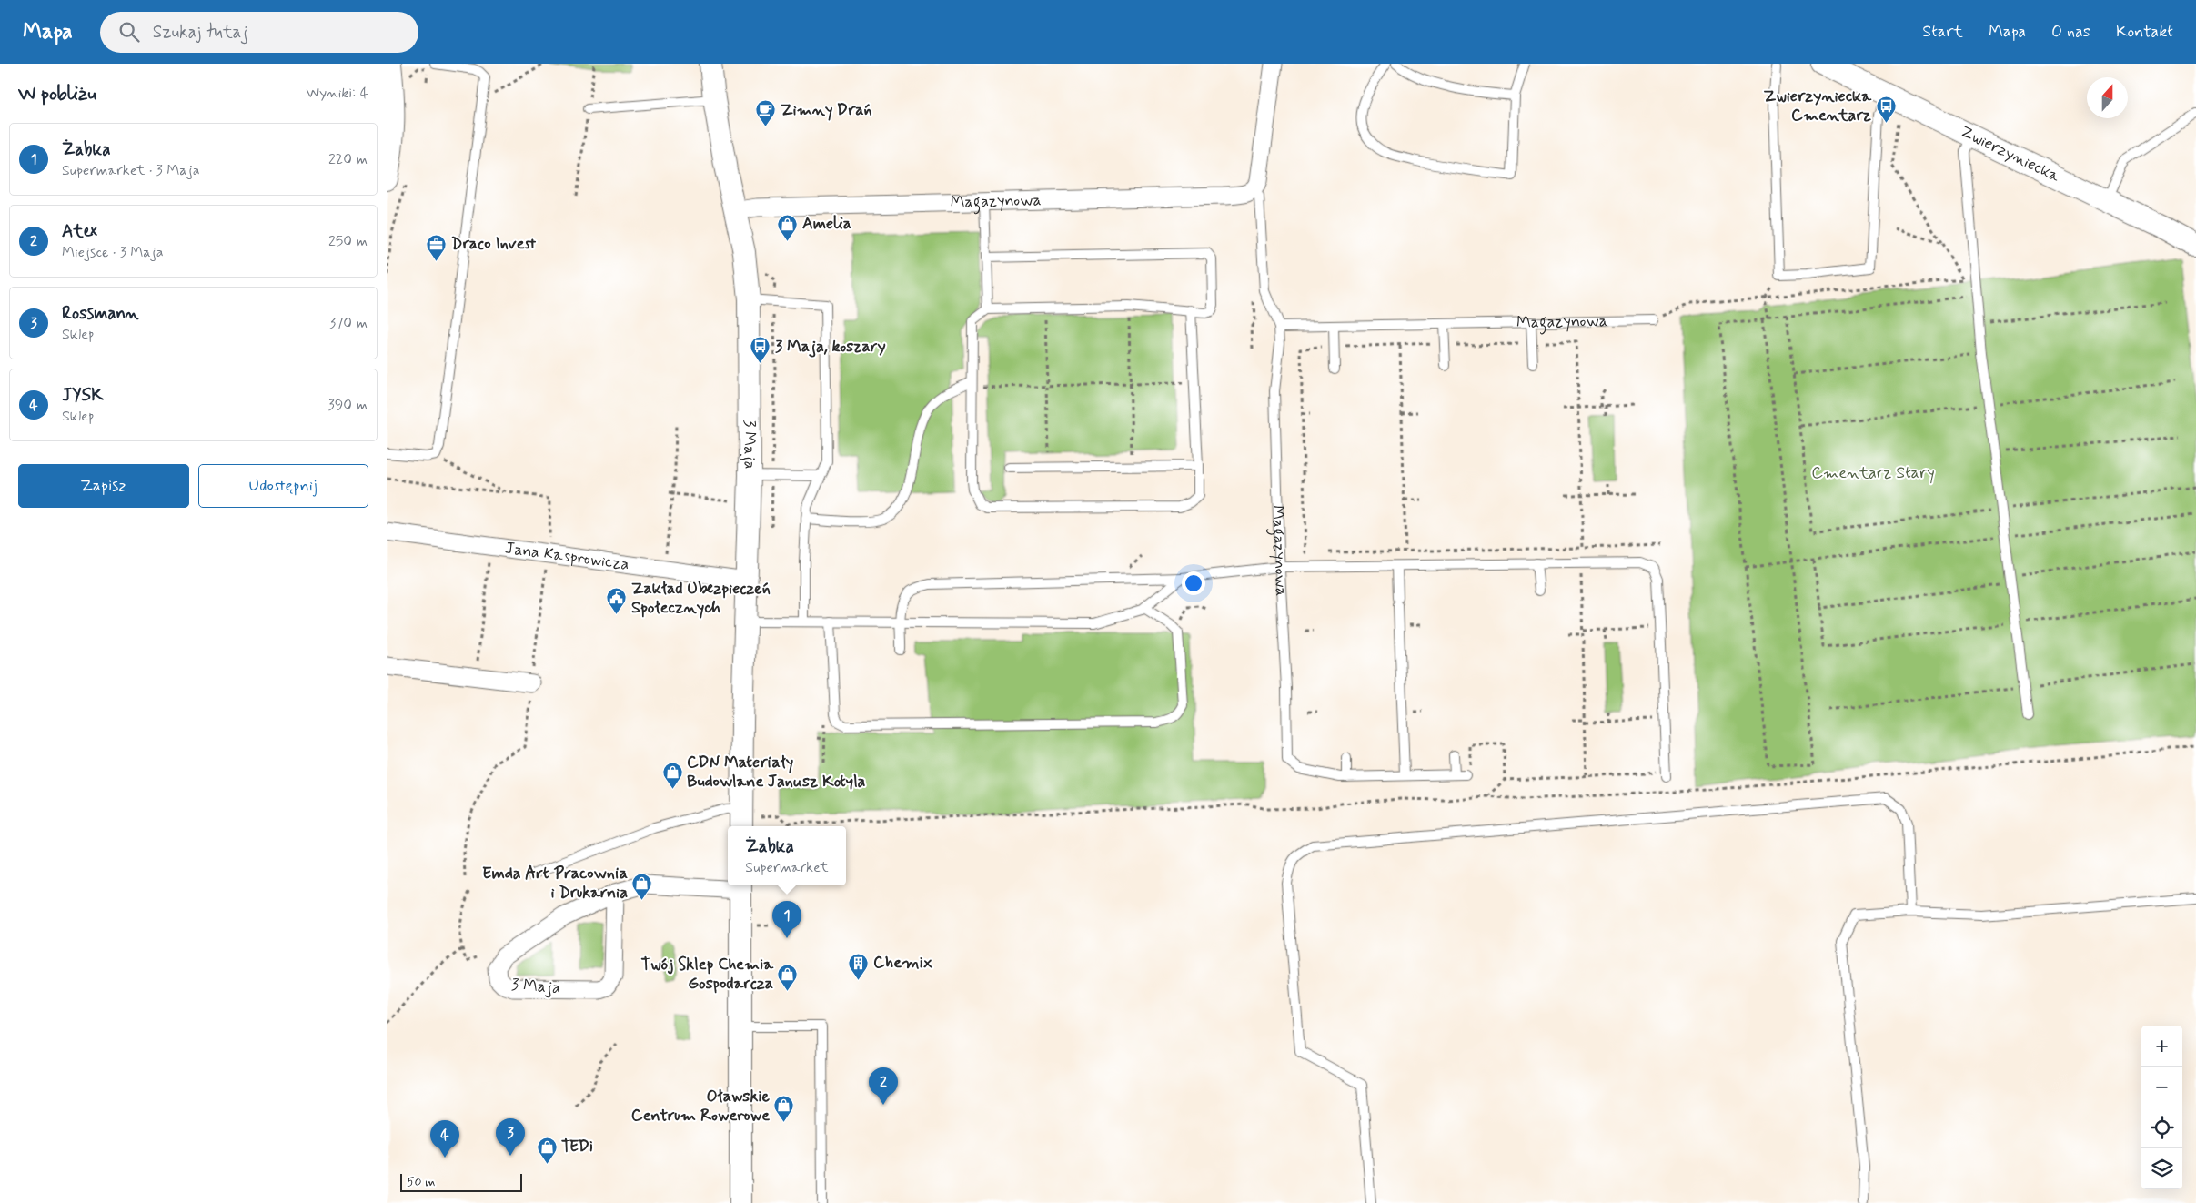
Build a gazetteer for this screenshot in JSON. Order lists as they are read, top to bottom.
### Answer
{
  "streets": {
    "street": [
      "Zwierzyniecka",
      "Magazynowa",
      "3 Maja",
      "Jana Kasprowicza"
    ]
  },
  "crossings": [
    ["Magazynowa", "3 Maja"],
    ["3 Maja", "Jana Kasprowicza"]
  ],
  "parks": ["Cmentarz Stary"],
  "places": {
    "bus stop": ["Zwierzyniecka Cmentarz", "3 Maja, koszary"],
    "cafe": ["Zimny Drań"],
    "shop": [
      "Amelia",
      "CDN Materiały Budowlane Janusz Kotyla",
      "Emda Art Pracownia i Drukarnia",
      "Twój Sklep Chemia Gospodarcza",
      "Oławskie Centrum Rowerowe",
      "TEDi"
    ],
    "office": ["Draco Invest"],
    "public building": ["Zakład Ubezpieczeń Społecznych"],
    "building": ["Chemix"]
  },
  "scale_bar": "50 m",
  "north": "top",
  "page": {
    "header": "Mapa",
    "search": "Szukaj tutaj",
    "nav": [
      "Start",
      "Mapa",
      "O nas",
      "Kontakt"
    ],
    "heading": ["W pobliżu", "Wyniki: 4"],
    "list": [
      {
        "mark": "1",
        "name": "Żabka",
        "note": "Supermarket · 3 Maja",
        "value": "220 m"
      },
      {
        "mark": "2",
        "name": "Atex",
        "note": "Miejsce · 3 Maja",
        "value": "250 m"
      },
      {
        "mark": "3",
        "name": "Rossmann",
        "note": "Sklep",
        "value": "370 m"
      },
      {
        "mark": "4",
        "name": "JYSK",
        "note": "Sklep",
        "value": "390 m"
      }
    ],
    "buttons": ["Zapisz", "Udostępnij"],
    "popup": ["Żabka", "Supermarket"],
    "pins": [
      "1",
      "2",
      "3",
      "4"
    ],
    "map_buttons": ["+", "−"],
    "scale": "50 m"
  }
}
